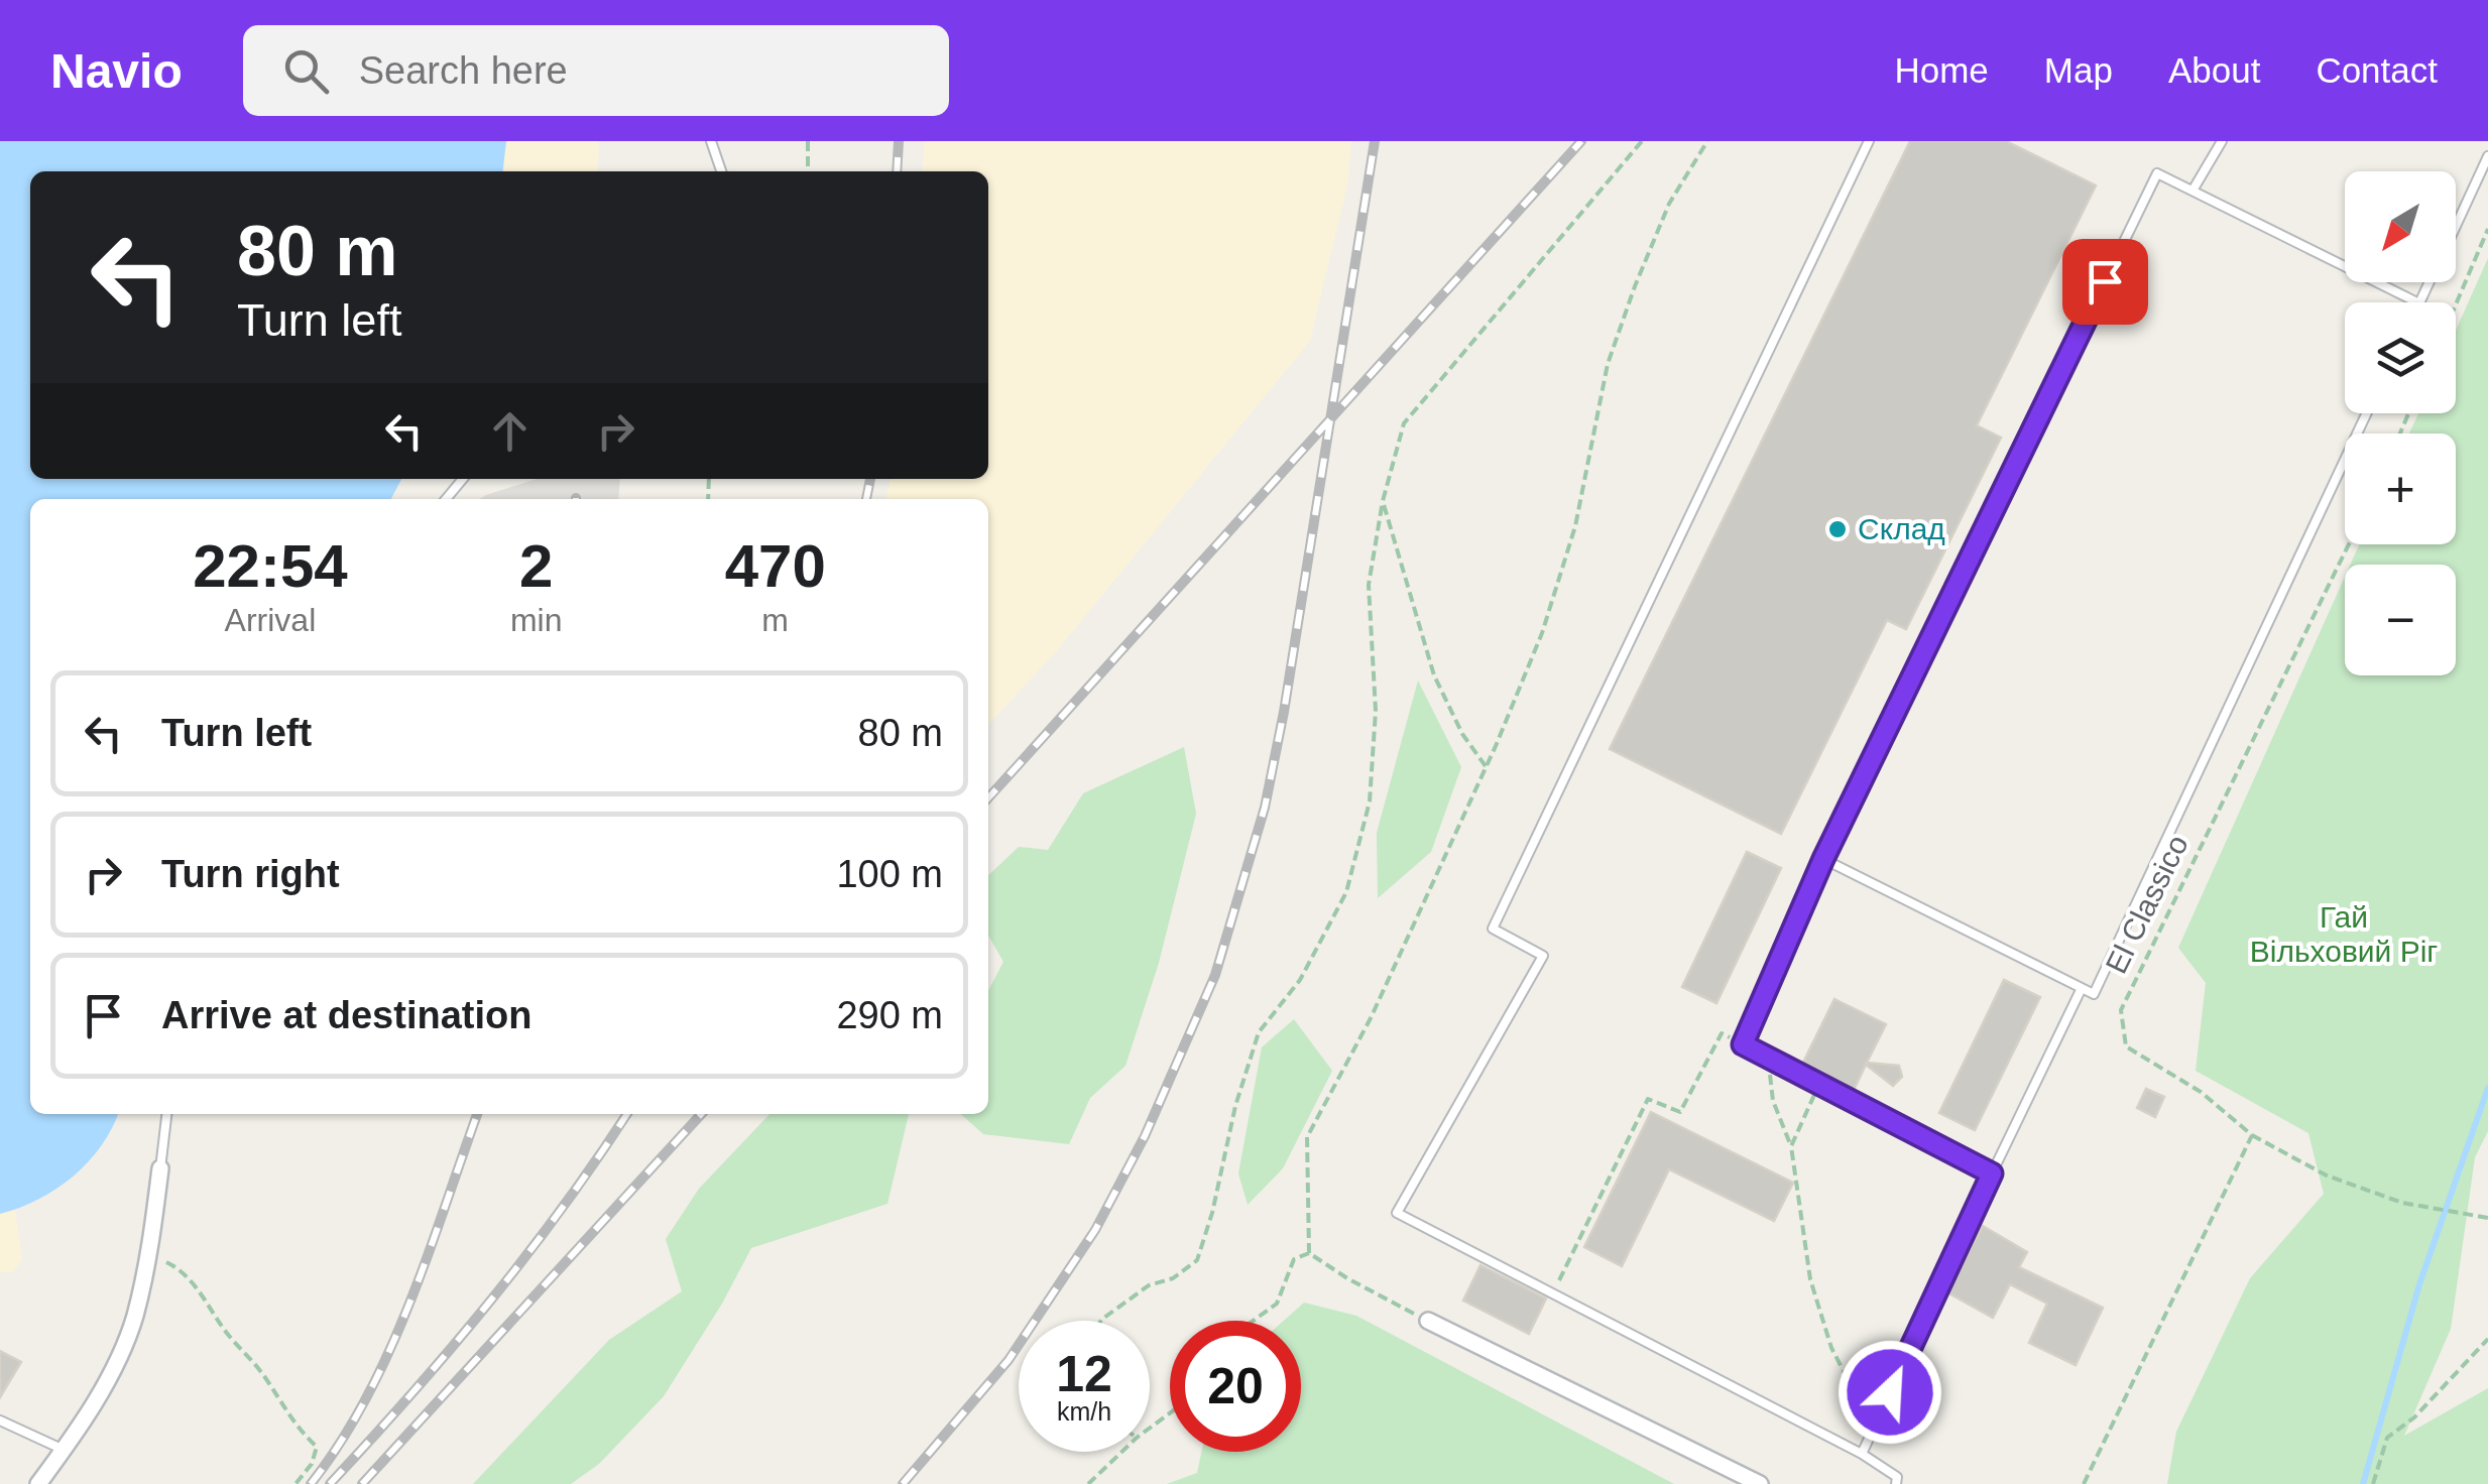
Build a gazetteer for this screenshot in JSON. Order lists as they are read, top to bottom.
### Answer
{
  "streets": {
    "path": ["El Classico"]
  },
  "parks": ["Гай Вільховий Ріг"],
  "places": ["Склад"],
  "north": "bottom left",
  "page": {
    "header": "Navio",
    "search": "Search here",
    "nav": [
      "Home",
      "Map",
      "About",
      "Contact"
    ],
    "map_buttons": ["+", "−"],
    "turn": ["80 m", "Turn left"],
    "eta": [
      "22:54",
      "Arrival",
      "2",
      "min",
      "470",
      "m"
    ],
    "list": [
      {
        "name": "Turn left",
        "value": "80 m"
      },
      {
        "name": "Turn right",
        "value": "100 m"
      },
      {
        "name": "Arrive at destination",
        "value": "290 m"
      }
    ],
    "speed": "12 km/h",
    "limit": "20"
  }
}
